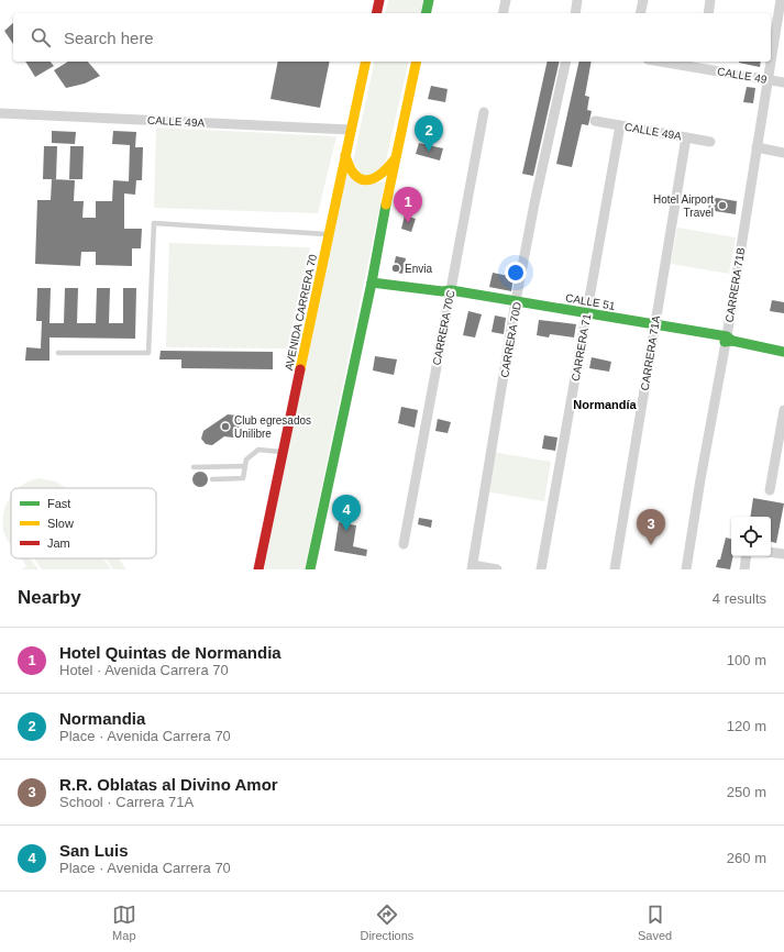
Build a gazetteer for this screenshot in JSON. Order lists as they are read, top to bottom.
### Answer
{
  "streets": {
    "main road": ["CALLE 51", "AVENIDA CARRERA 70"],
    "street": [
      "CALLE 49",
      "CALLE 49A",
      "CARRERA 71B",
      "CARRERA 70C",
      "CARRERA 70D",
      "CARRERA 71",
      "CARRERA 71A"
    ]
  },
  "crossings": [
    ["CALLE 49", "CARRERA 71B"],
    ["CALLE 49A", "AVENIDA CARRERA 70"],
    ["CALLE 49A", "CARRERA 71"],
    ["CALLE 49A", "CARRERA 71A"],
    ["CARRERA 71B", "CALLE 51"],
    ["CALLE 51", "CARRERA 70C"],
    ["CALLE 51", "CARRERA 70D"],
    ["CALLE 51", "CARRERA 71"],
    ["CALLE 51", "CARRERA 71A"]
  ],
  "districts": ["Normandía"],
  "places": ["Hotel Airport Travel", "Envia", "Club egresados Unilibre"],
  "legend": ["Fast", "Slow", "Jam"],
  "page": {
    "search": "Search here",
    "pins": [
      "2",
      "1",
      "4",
      "3"
    ],
    "heading": ["Nearby", "4 results"],
    "list": [
      {
        "mark": "1",
        "name": "Hotel Quintas de Normandia",
        "note": "Hotel · Avenida Carrera 70",
        "value": "100 m"
      },
      {
        "mark": "2",
        "name": "Normandia",
        "note": "Place · Avenida Carrera 70",
        "value": "120 m"
      },
      {
        "mark": "3",
        "name": "R.R. Oblatas al Divino Amor",
        "note": "School · Carrera 71A",
        "value": "250 m"
      },
      {
        "mark": "4",
        "name": "San Luis",
        "note": "Place · Avenida Carrera 70",
        "value": "260 m"
      }
    ],
    "nav": ["Map", "Directions", "Saved"]
  }
}
